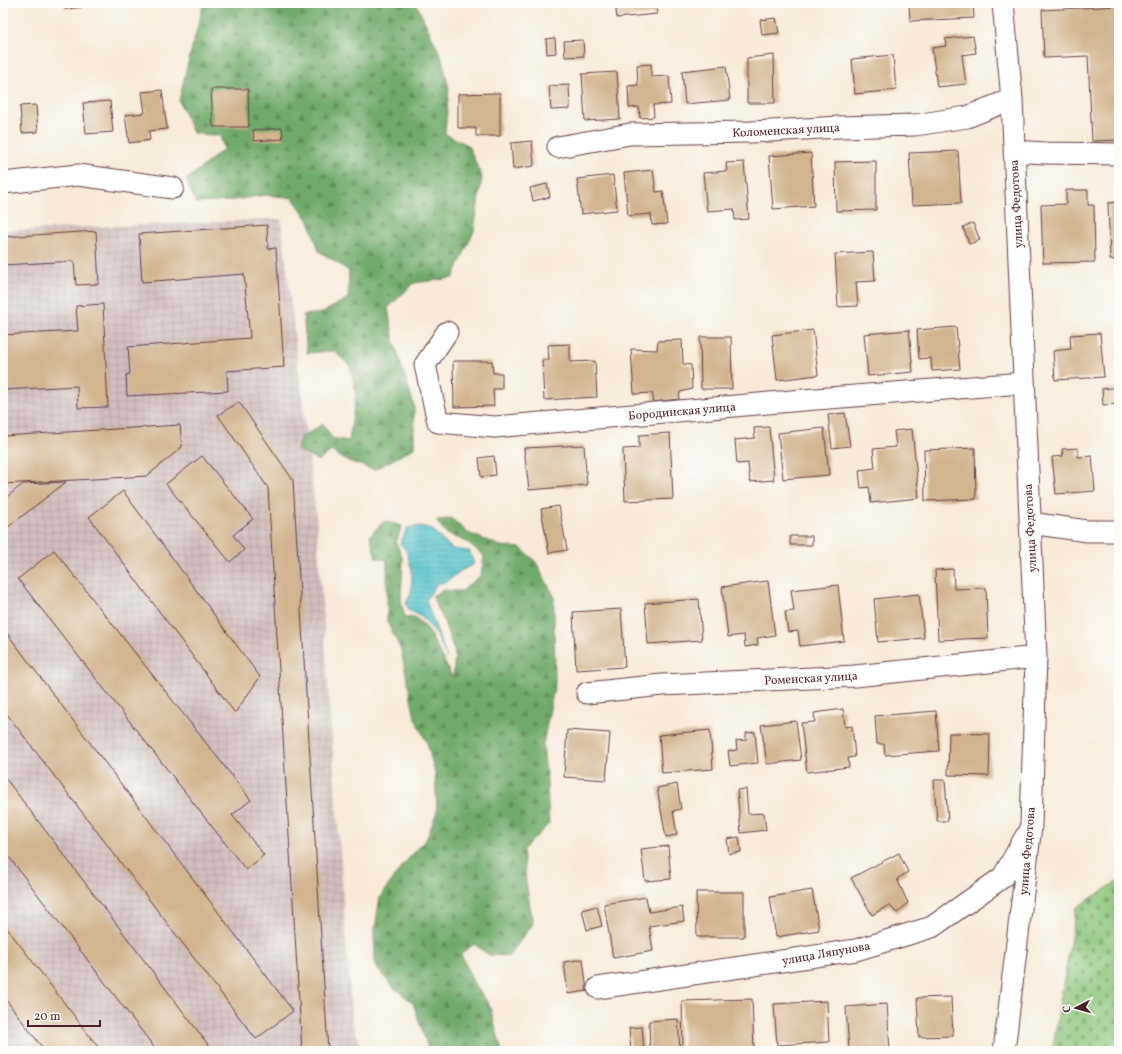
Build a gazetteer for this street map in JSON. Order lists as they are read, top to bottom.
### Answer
{
  "streets": {
    "street": [
      "Коломенская улица",
      "улица Федотова",
      "Бородинская улица",
      "Роменская улица",
      "улица Ляпунова"
    ]
  },
  "crossings": [
    ["Коломенская улица", "улица Федотова"],
    ["улица Федотова", "Бородинская улица"],
    ["улица Федотова", "Роменская улица"],
    ["улица Федотова", "улица Ляпунова"]
  ],
  "scale_bar": "20 m",
  "north": "left"
}
